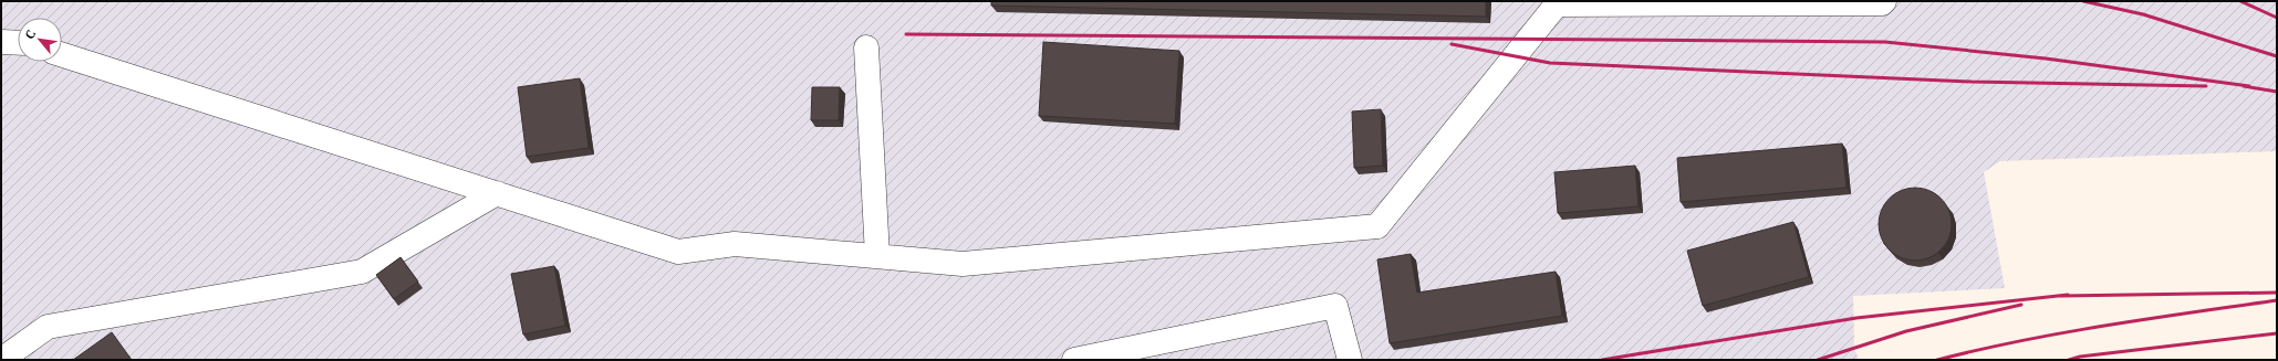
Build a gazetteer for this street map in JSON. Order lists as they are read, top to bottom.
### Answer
{
  "north": "top left"
}
